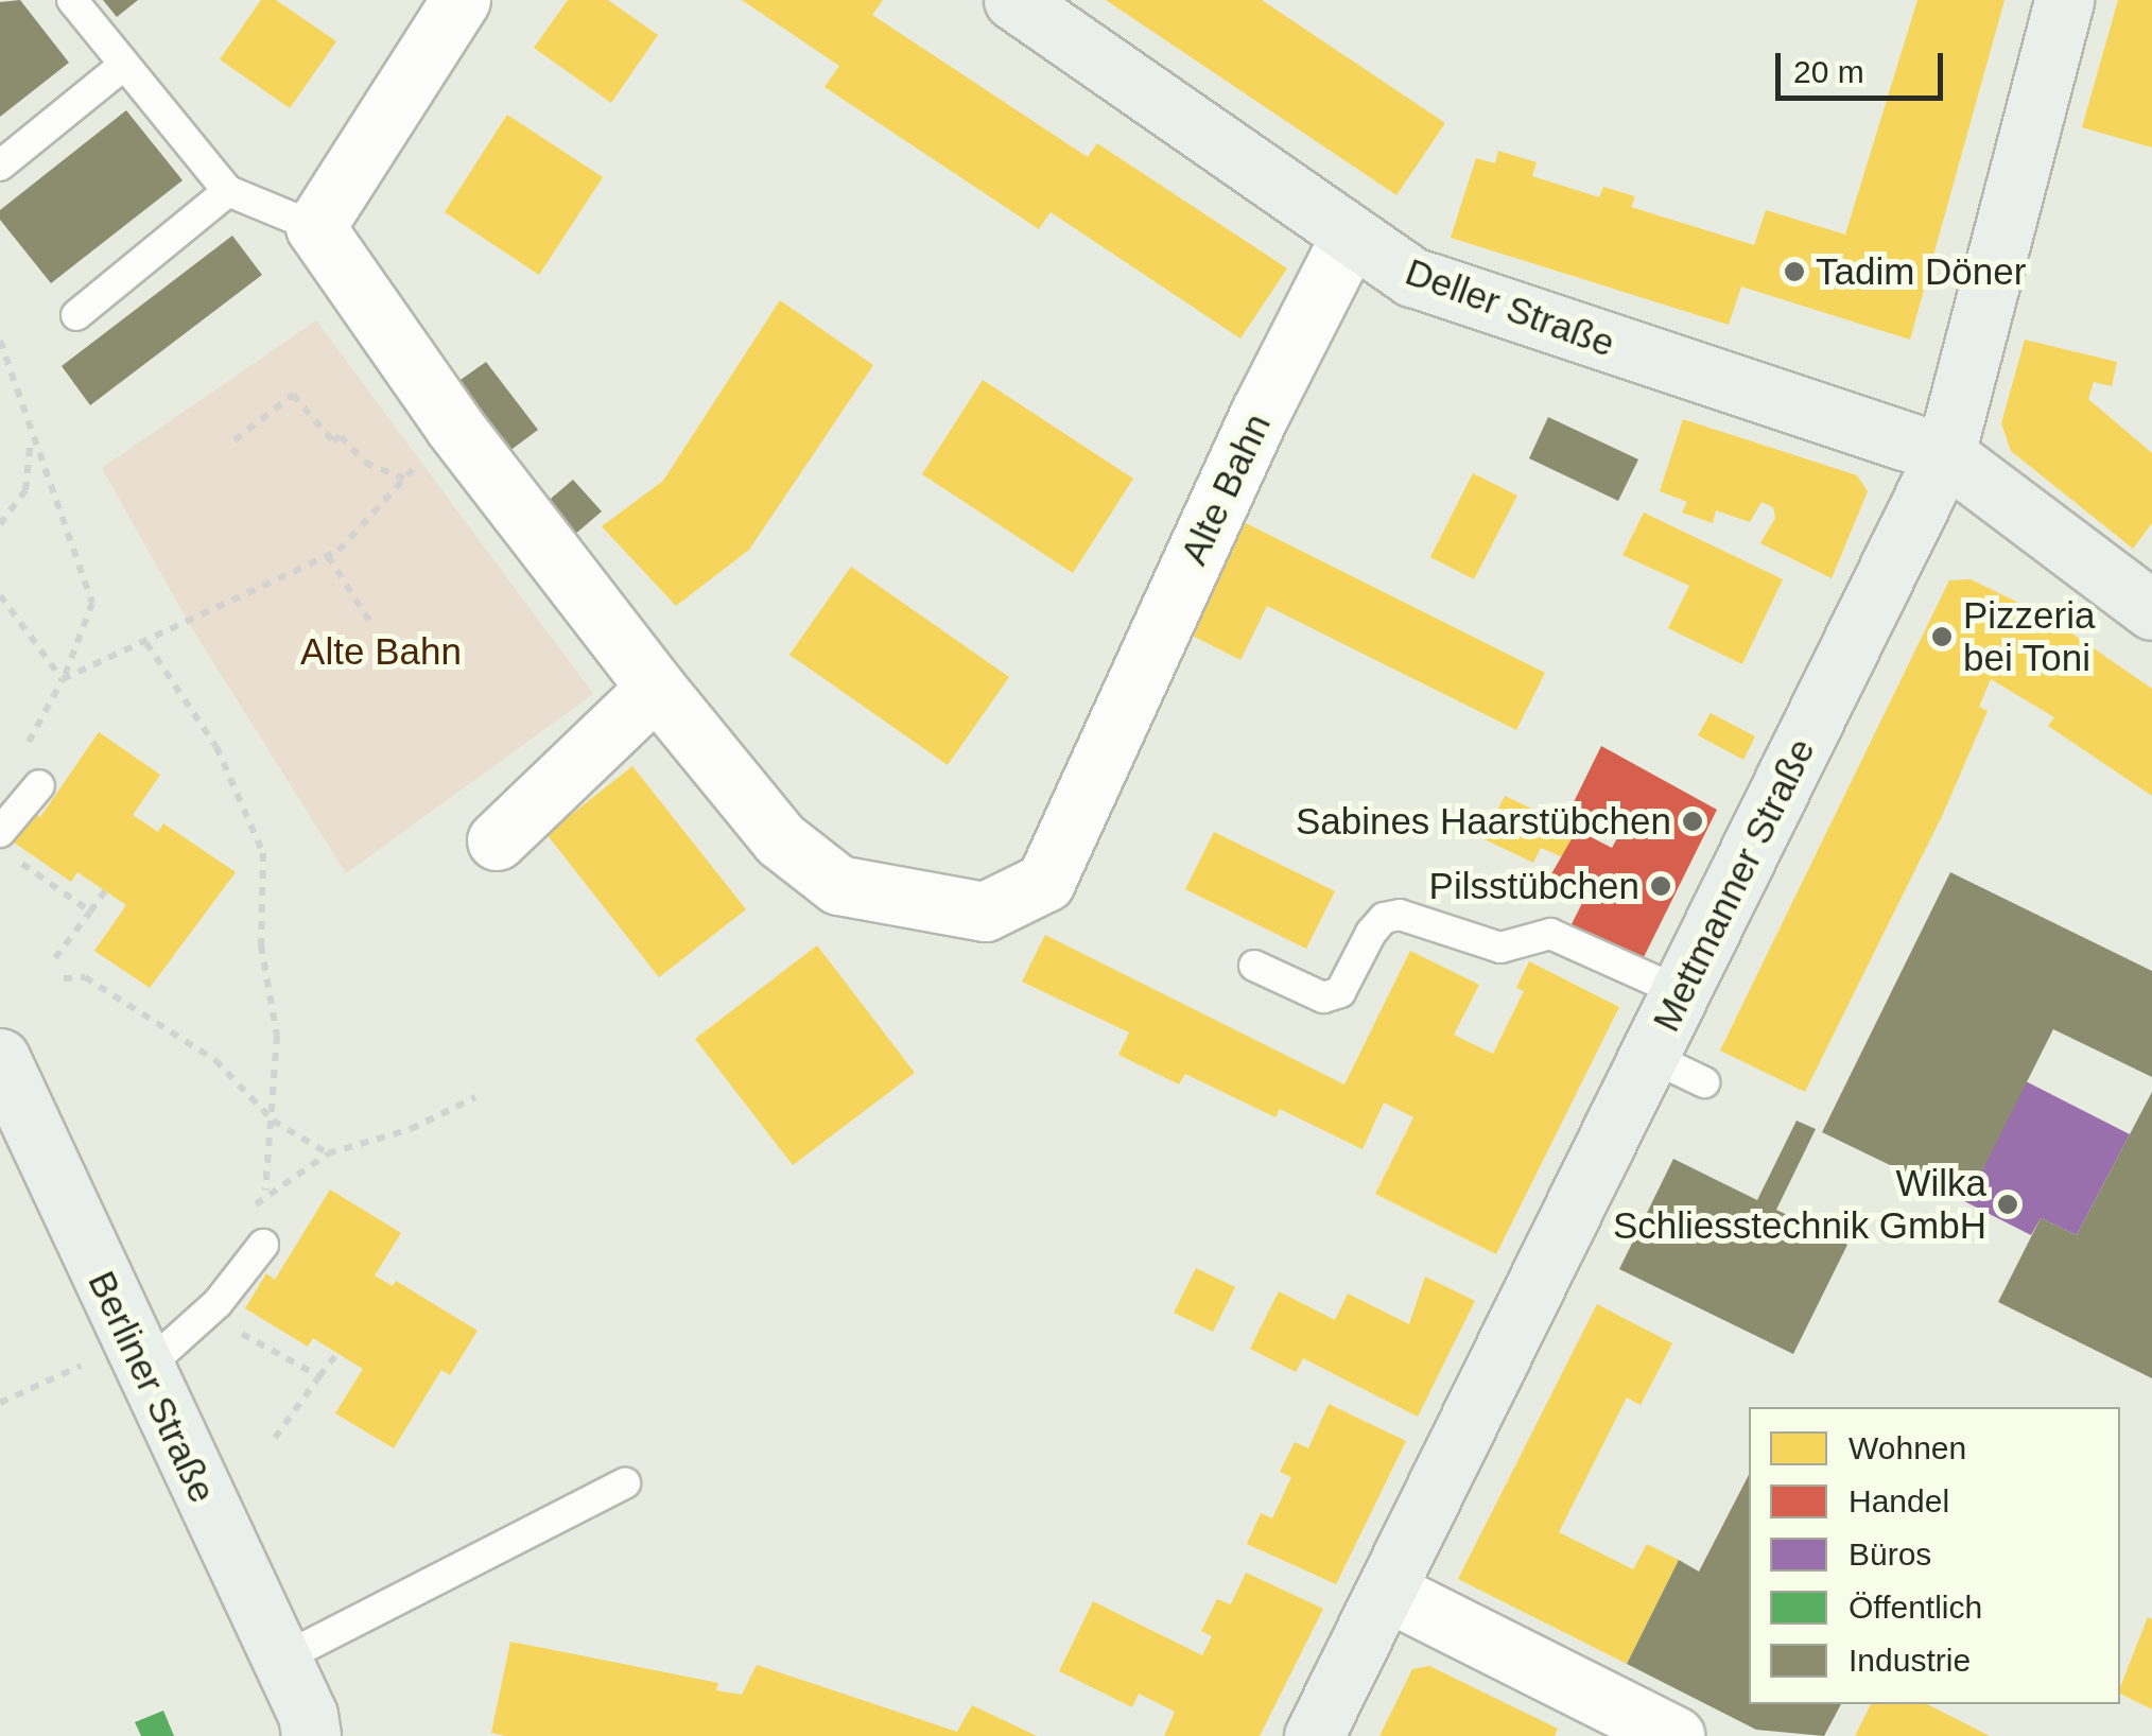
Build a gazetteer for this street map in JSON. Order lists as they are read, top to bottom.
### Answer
{
  "streets": {
    "street": [
      "Deller Straße",
      "Alte Bahn",
      "Mettmanner Straße",
      "Berliner Straße"
    ]
  },
  "crossings": [
    ["Deller Straße", "Alte Bahn"],
    ["Deller Straße", "Mettmanner Straße"]
  ],
  "parks": ["Alte Bahn"],
  "places": [
    "Tadim Döner",
    "Pizzeria bei Toni",
    "Sabines Haarstübchen",
    "Pilsstübchen",
    "Wilka Schliesstechnik GmbH"
  ],
  "legend": [
    "Wohnen",
    "Handel",
    "Büros",
    "Öffentlich",
    "Industrie"
  ],
  "scale_bar": "20 m"
}
